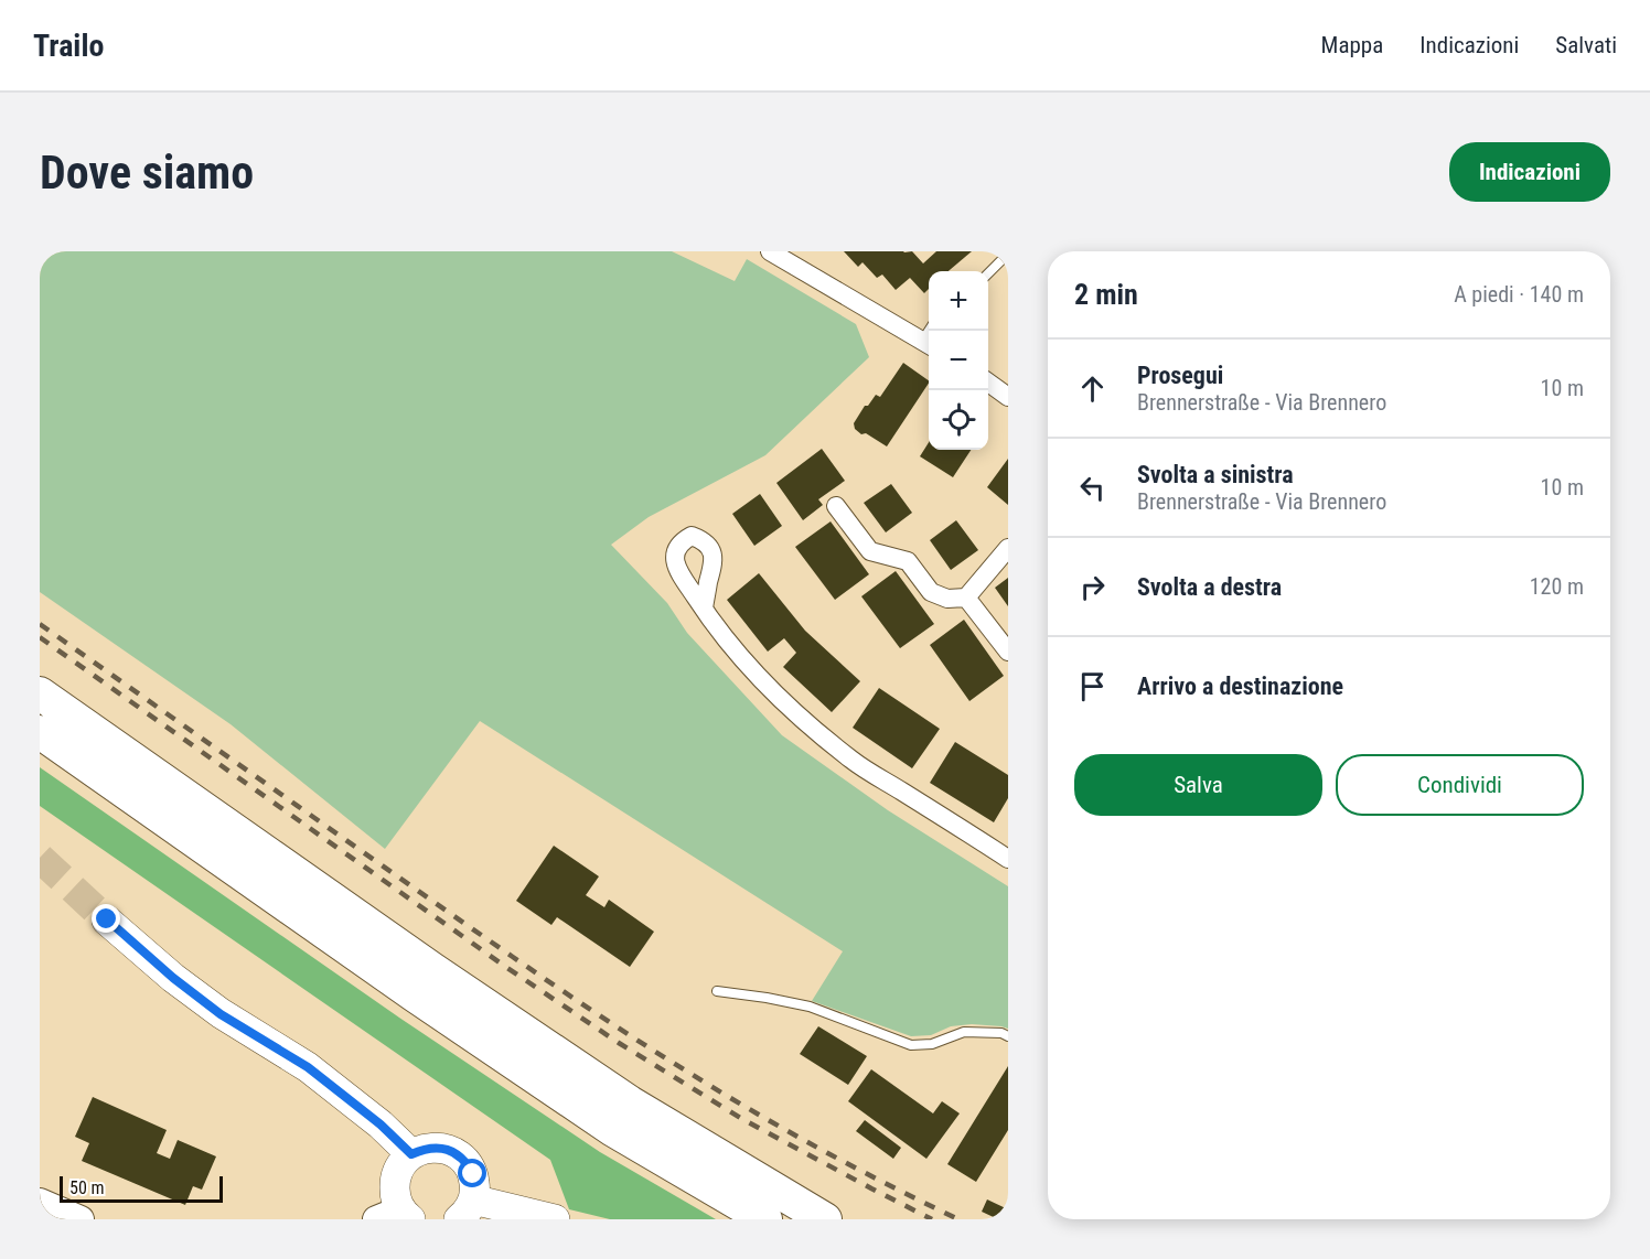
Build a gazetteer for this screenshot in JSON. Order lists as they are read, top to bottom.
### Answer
{
  "scale_bar": "50 m",
  "page": {
    "header": "Trailo",
    "nav": ["Mappa", "Indicazioni", "Salvati"],
    "buttons": [
      "Indicazioni",
      ["Salva", "Condividi"]
    ],
    "title": "Dove siamo",
    "heading": ["2 min", "A piedi · 140 m"],
    "map_buttons": ["+", "−"],
    "list": [
      ["Prosegui", "Brennerstraße - Via Brennero", "10 m"],
      ["Svolta a sinistra", "Brennerstraße - Via Brennero", "10 m"],
      ["Svolta a destra", "120 m"],
      "Arrivo a destinazione"
    ],
    "scale": "50 m"
  }
}
